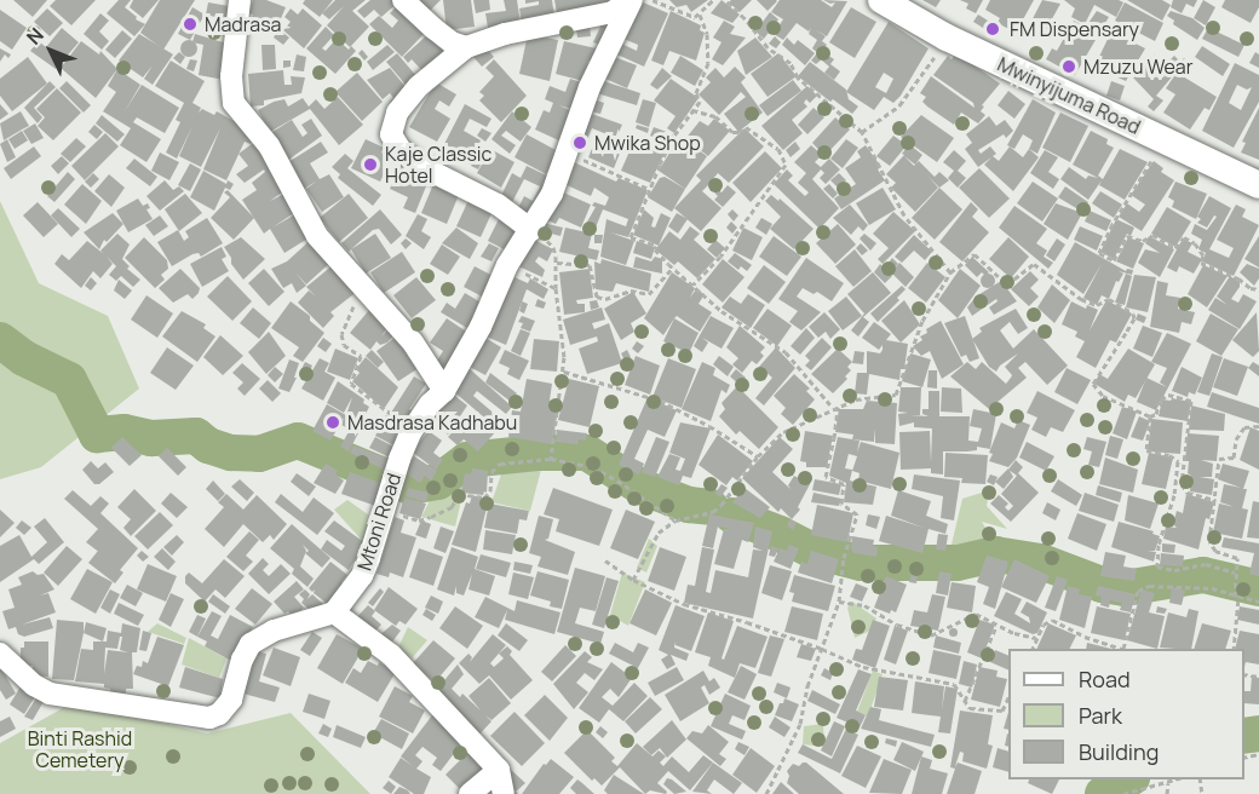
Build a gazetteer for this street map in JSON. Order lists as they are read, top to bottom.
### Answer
{
  "streets": {
    "street": ["Mwinyijuma Road", "Mtoni Road"]
  },
  "parks": ["Binti Rashid Cemetery"],
  "places": [
    "Madrasa",
    "FM Dispensary",
    "Mzuzu Wear",
    "Mwika Shop",
    "Kaje Classic Hotel",
    "Masdrasa Kadhabu"
  ],
  "legend": ["Road", "Park", "Building"],
  "north": "top left"
}
